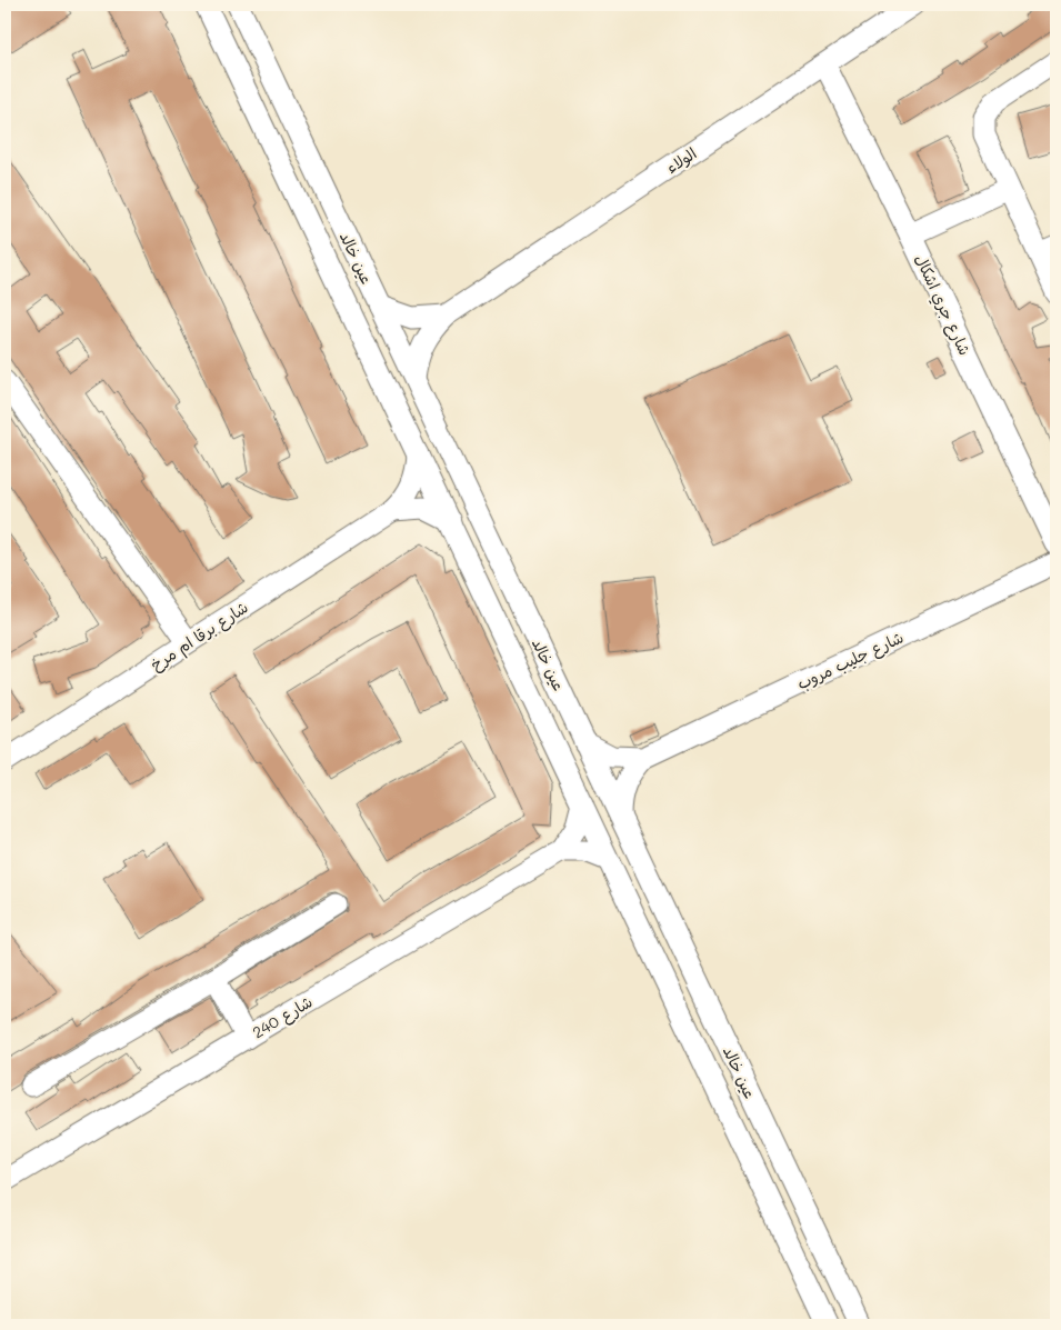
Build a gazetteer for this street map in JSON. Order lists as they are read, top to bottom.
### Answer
{
  "streets": {
    "street": [
      "الولاء",
      "عين خالد",
      "شارع جري اشكال",
      "شارع برقا ام مرخ",
      "شارع جليب مروب",
      "شارع 240"
    ]
  },
  "crossings": [
    ["الولاء", "عين خالد"],
    ["الولاء", "شارع جري اشكال"],
    ["عين خالد", "شارع برقا ام مرخ"],
    ["عين خالد", "شارع جليب مروب"],
    ["عين خالد", "شارع 240"]
  ]
}
